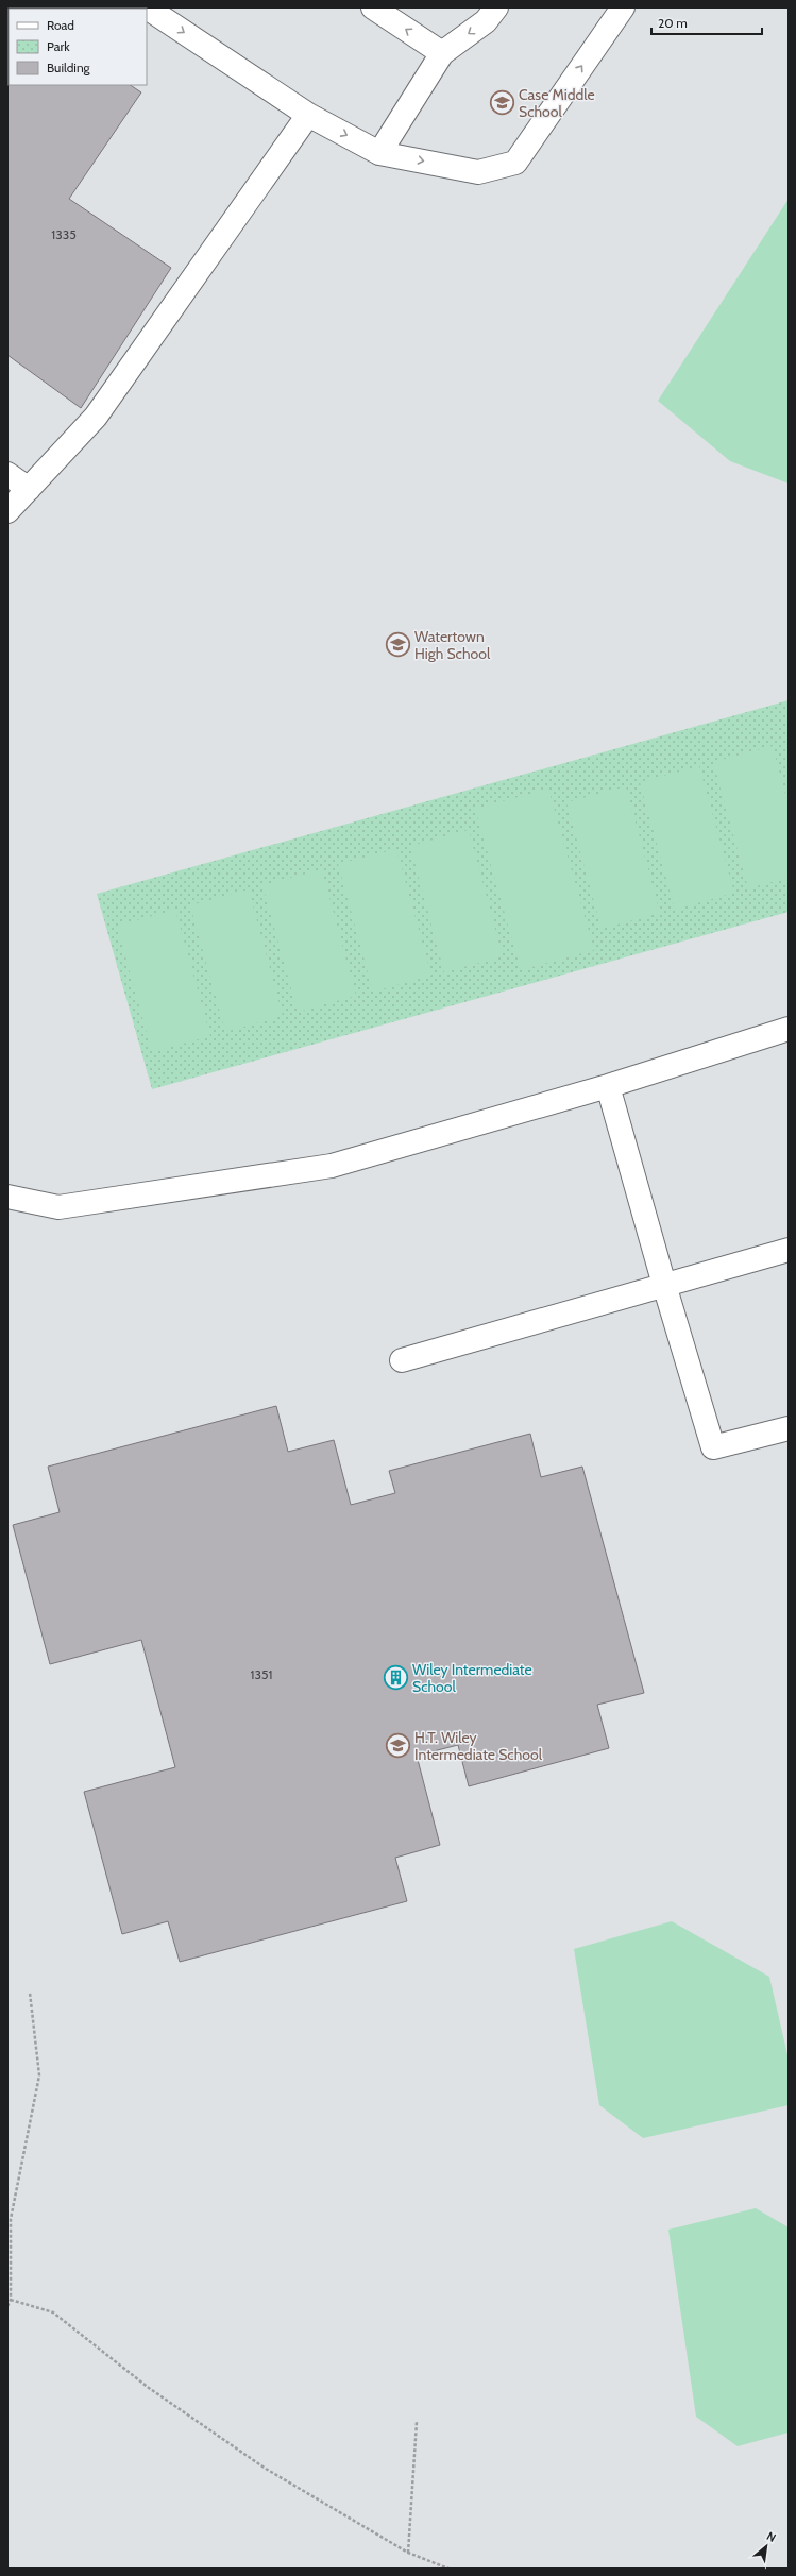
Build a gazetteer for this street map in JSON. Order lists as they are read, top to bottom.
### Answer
{
  "places": {
    "school or university": ["Case Middle School", "Watertown High School", "H.T. Wiley Intermediate School"],
    "building": ["Wiley Intermediate School"]
  },
  "house_numbers": ["1335", "1351"],
  "legend": ["Road", "Park", "Building"],
  "scale_bar": "20 m",
  "north": "top right"
}
